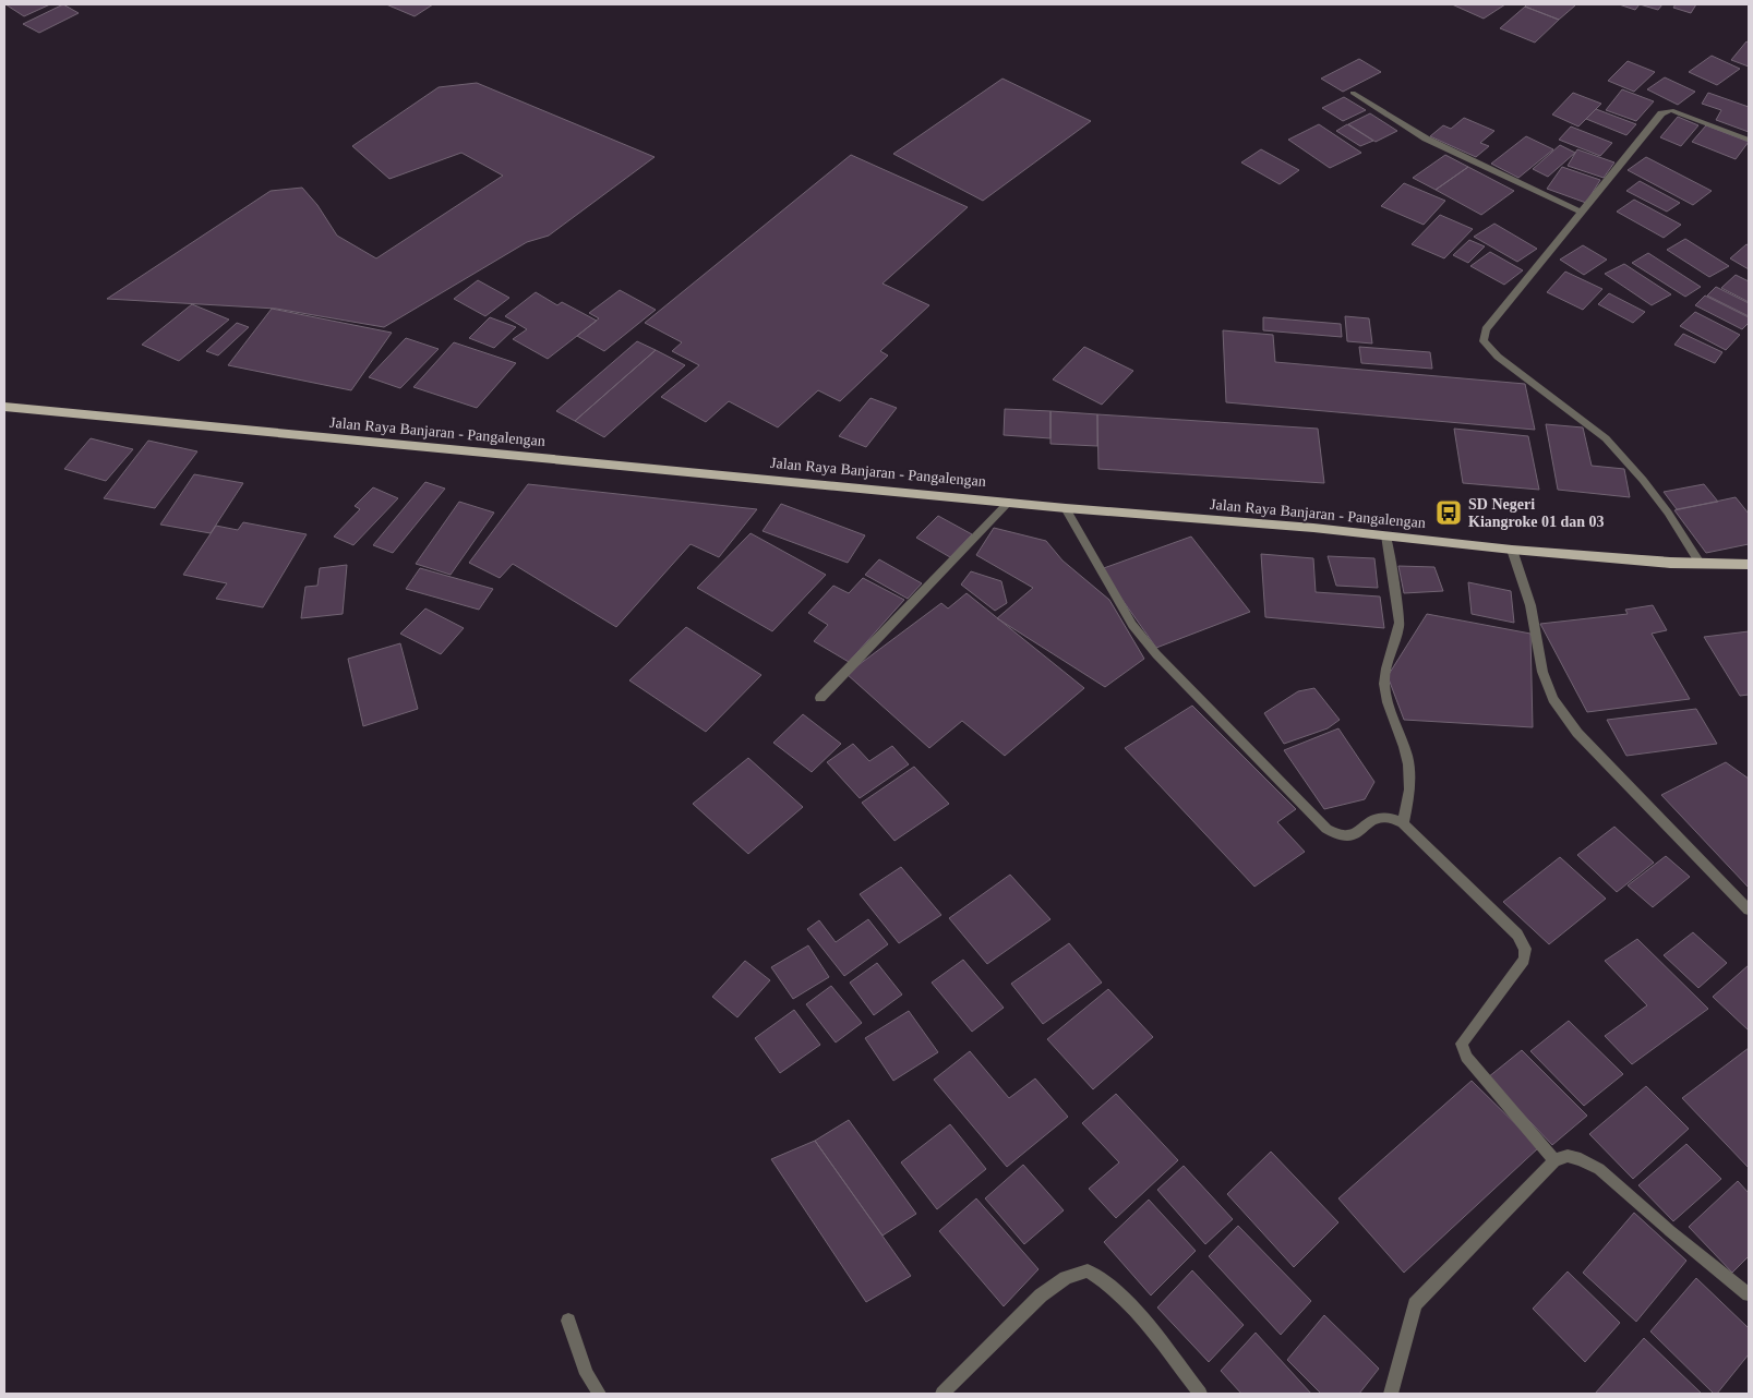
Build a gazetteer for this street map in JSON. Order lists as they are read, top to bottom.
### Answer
{
  "streets": {
    "main road": ["Jalan Raya Banjaran - Pangalengan"]
  },
  "places": {
    "bus stop": ["SD Negeri Kiangroke 01 dan 03"]
  }
}
